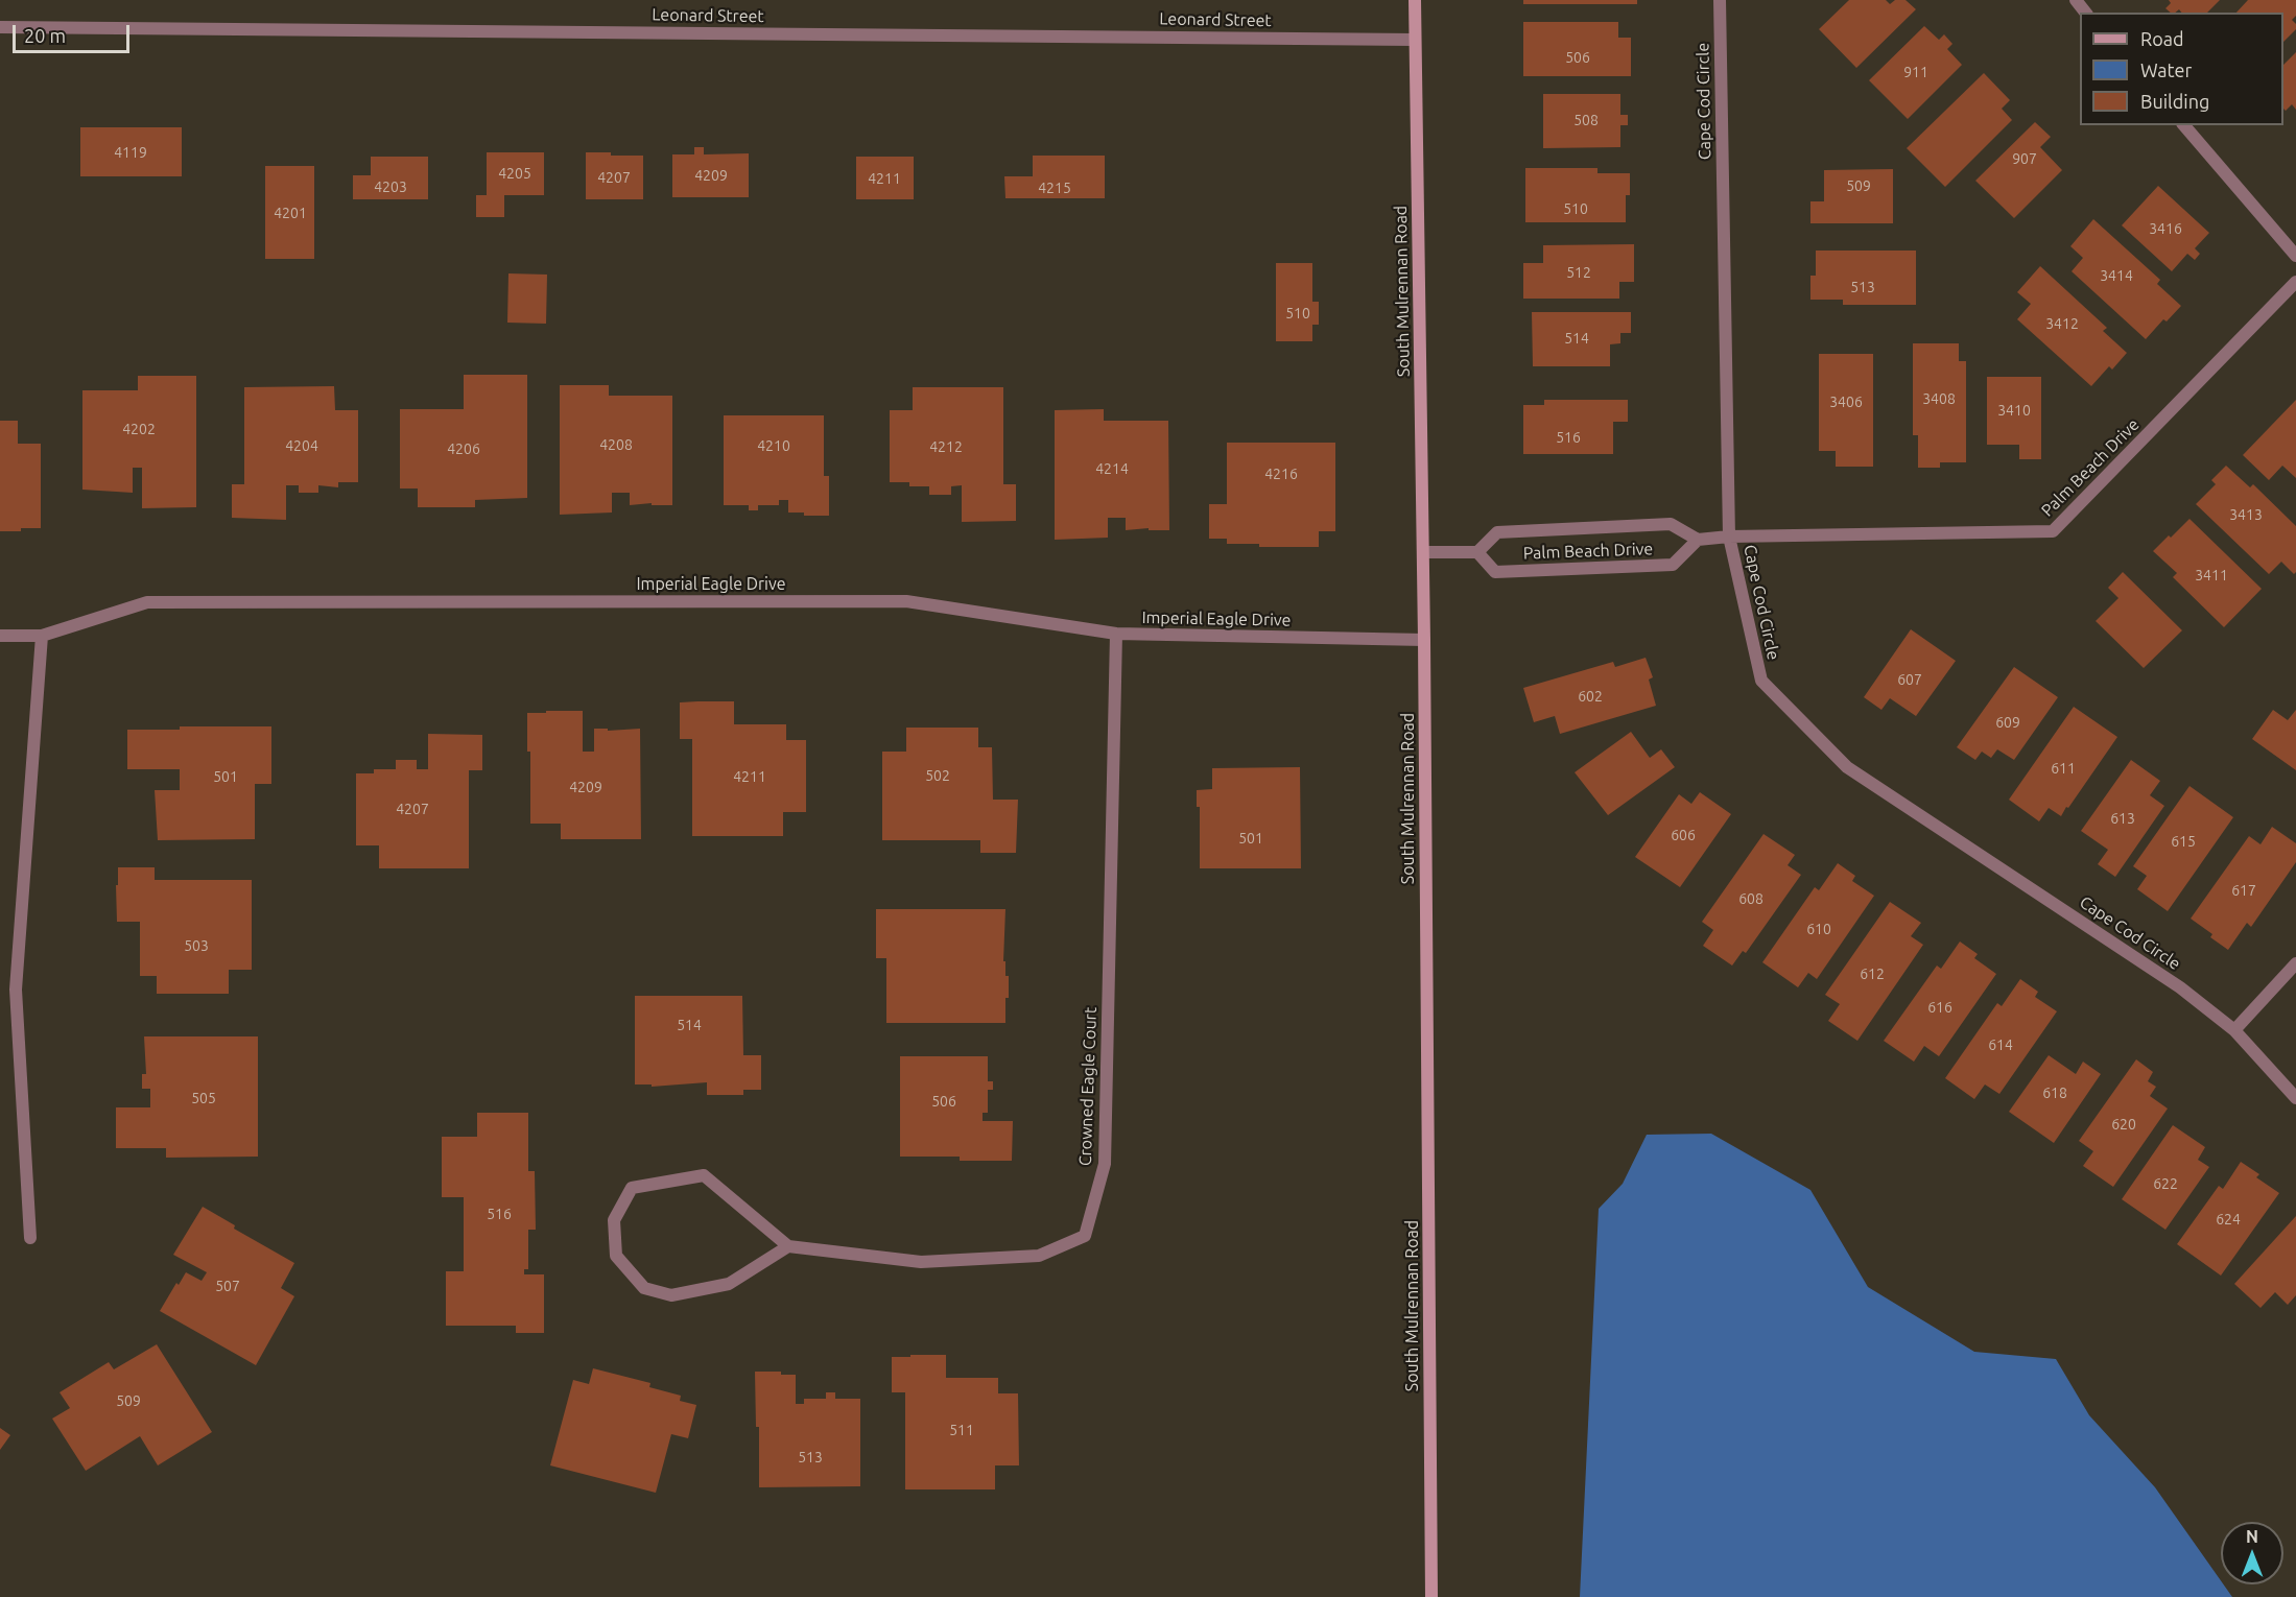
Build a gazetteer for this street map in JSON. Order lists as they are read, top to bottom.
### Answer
{
  "streets": {
    "street": [
      "Leonard Street",
      "Cape Cod Circle",
      "South Mulrennan Road",
      "Palm Beach Drive",
      "Imperial Eagle Drive",
      "Crowned Eagle Court"
    ]
  },
  "crossings": [
    ["Leonard Street", "South Mulrennan Road"],
    ["Cape Cod Circle", "Palm Beach Drive"],
    ["South Mulrennan Road", "Imperial Eagle Drive"],
    ["Imperial Eagle Drive", "Crowned Eagle Court"]
  ],
  "house_numbers": [
    "506",
    "911",
    "508",
    "4119",
    "907",
    "4205",
    "4209",
    "4207",
    "4211",
    "509",
    "4203",
    "4215",
    "510",
    "4201",
    "3416",
    "512",
    "3414",
    "513",
    "510",
    "3412",
    "514",
    "3408",
    "3406",
    "3410",
    "4202",
    "516",
    "4208",
    "4204",
    "4210",
    "4212",
    "4206",
    "4214",
    "4216",
    "3413",
    "3411",
    "607",
    "602",
    "609",
    "611",
    "502",
    "501",
    "4211",
    "4209",
    "4207",
    "613",
    "606",
    "501",
    "615",
    "617",
    "608",
    "610",
    "503",
    "612",
    "616",
    "514",
    "614",
    "618",
    "505",
    "506",
    "620",
    "622",
    "516",
    "624",
    "507",
    "509",
    "511",
    "513"
  ],
  "legend": ["Road", "Water", "Building"],
  "scale_bar": "20 m",
  "north": "top"
}
